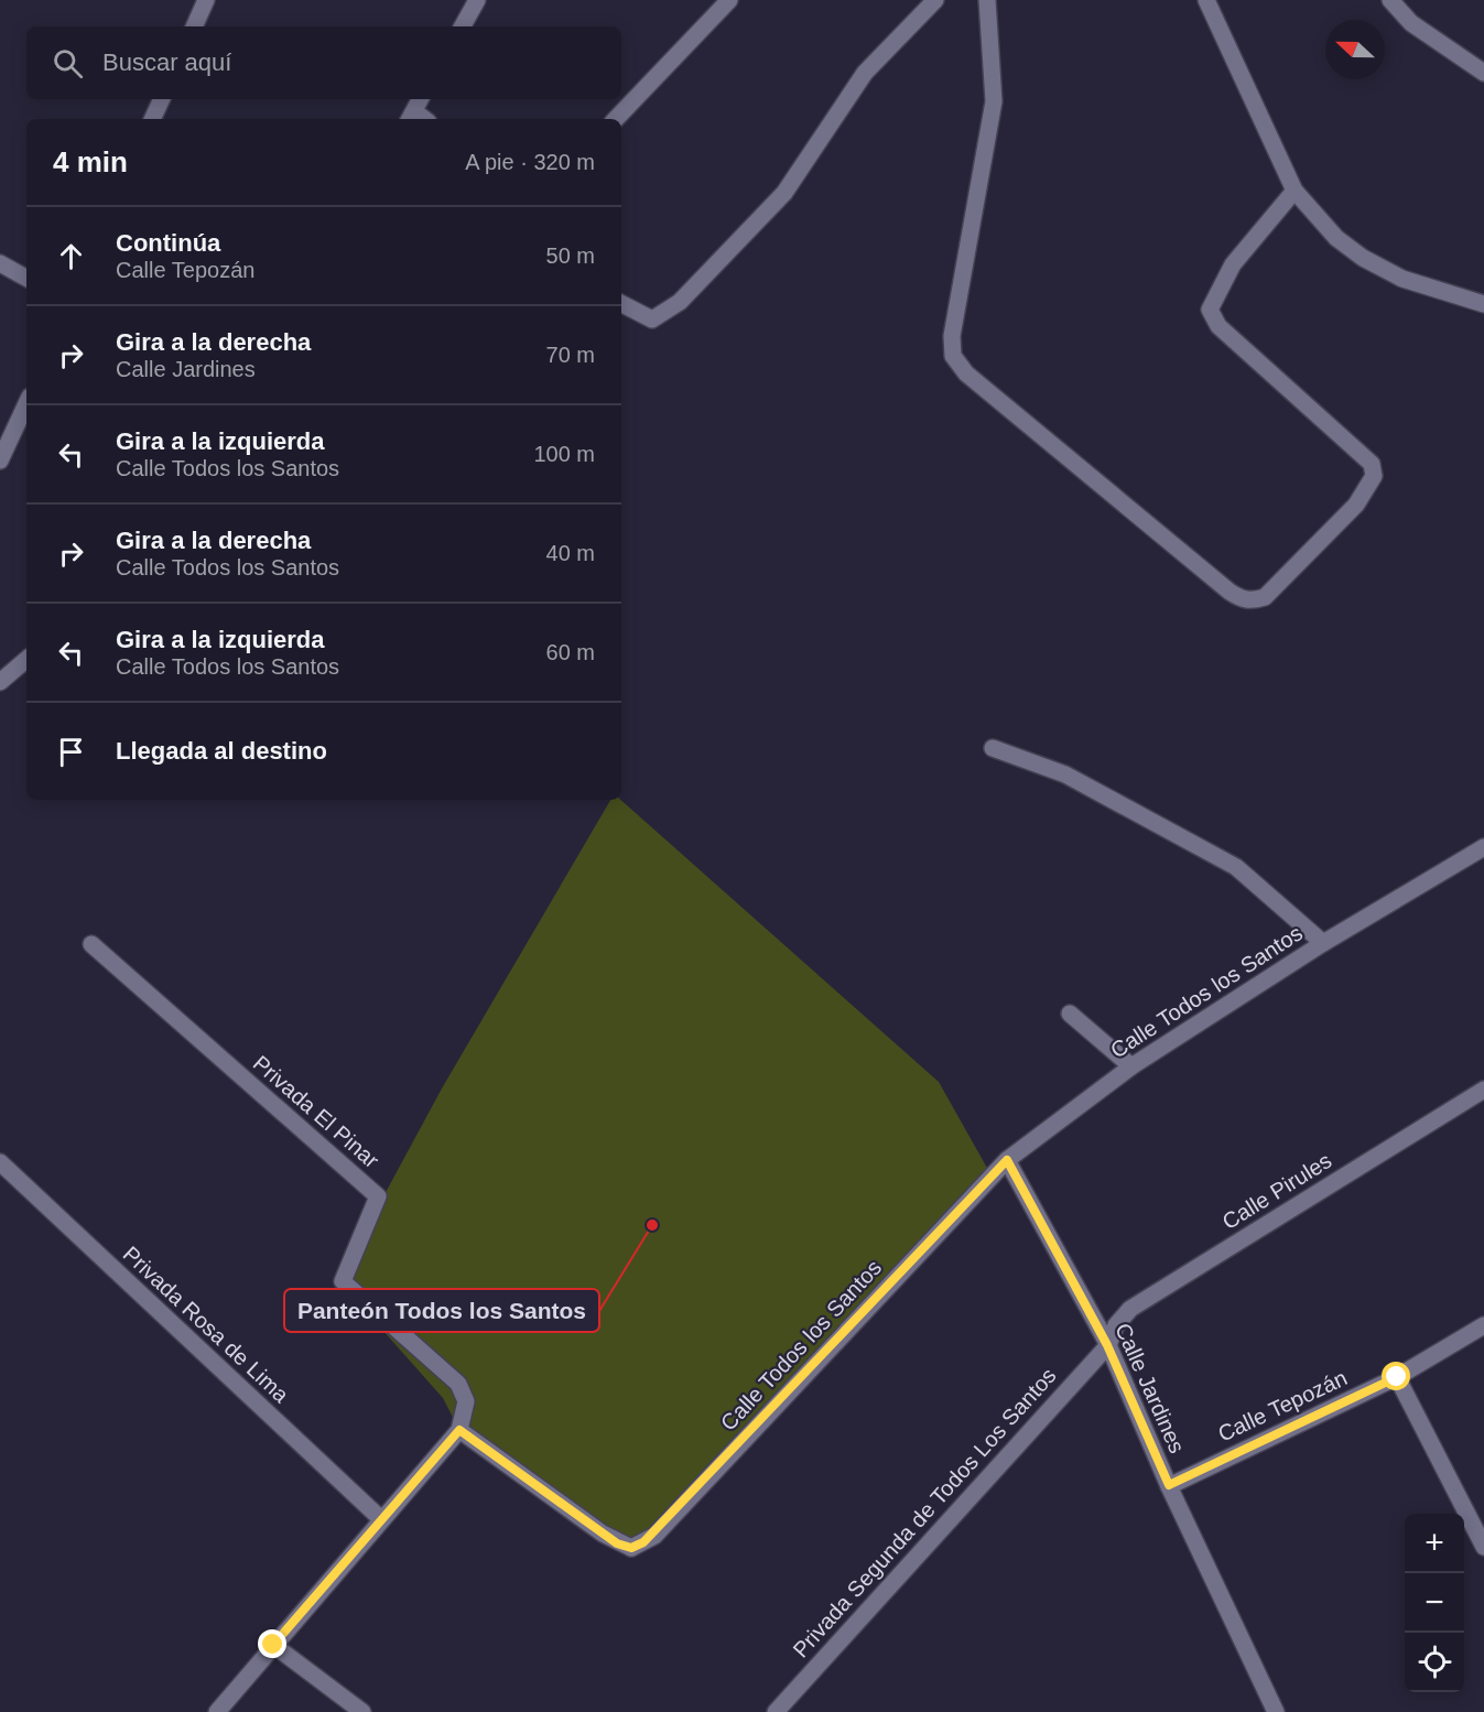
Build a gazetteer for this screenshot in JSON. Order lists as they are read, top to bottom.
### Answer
{
  "streets": {
    "street": [
      "Calle Todos los Santos",
      "Privada El Pinar",
      "Calle Pirules",
      "Privada Rosa de Lima",
      "Calle Jardines",
      "Calle Tepozán",
      "Privada Segunda de Todos Los Santos"
    ]
  },
  "crossings": [
    ["Calle Todos los Santos", "Privada El Pinar"],
    ["Calle Todos los Santos", "Calle Jardines"],
    ["Calle Pirules", "Calle Jardines"],
    ["Calle Pirules", "Privada Segunda de Todos Los Santos"],
    ["Calle Jardines", "Calle Tepozán"],
    ["Calle Jardines", "Privada Segunda de Todos Los Santos"]
  ],
  "places": ["Panteón Todos los Santos"],
  "north": "left",
  "page": {
    "search": "Buscar aquí",
    "heading": ["4 min", "A pie · 320 m"],
    "list": [
      ["Continúa", "Calle Tepozán", "50 m"],
      ["Gira a la derecha", "Calle Jardines", "70 m"],
      ["Gira a la izquierda", "Calle Todos los Santos", "100 m"],
      ["Gira a la derecha", "Calle Todos los Santos", "40 m"],
      ["Gira a la izquierda", "Calle Todos los Santos", "60 m"],
      "Llegada al destino"
    ],
    "map_buttons": ["+", "−"]
  }
}
